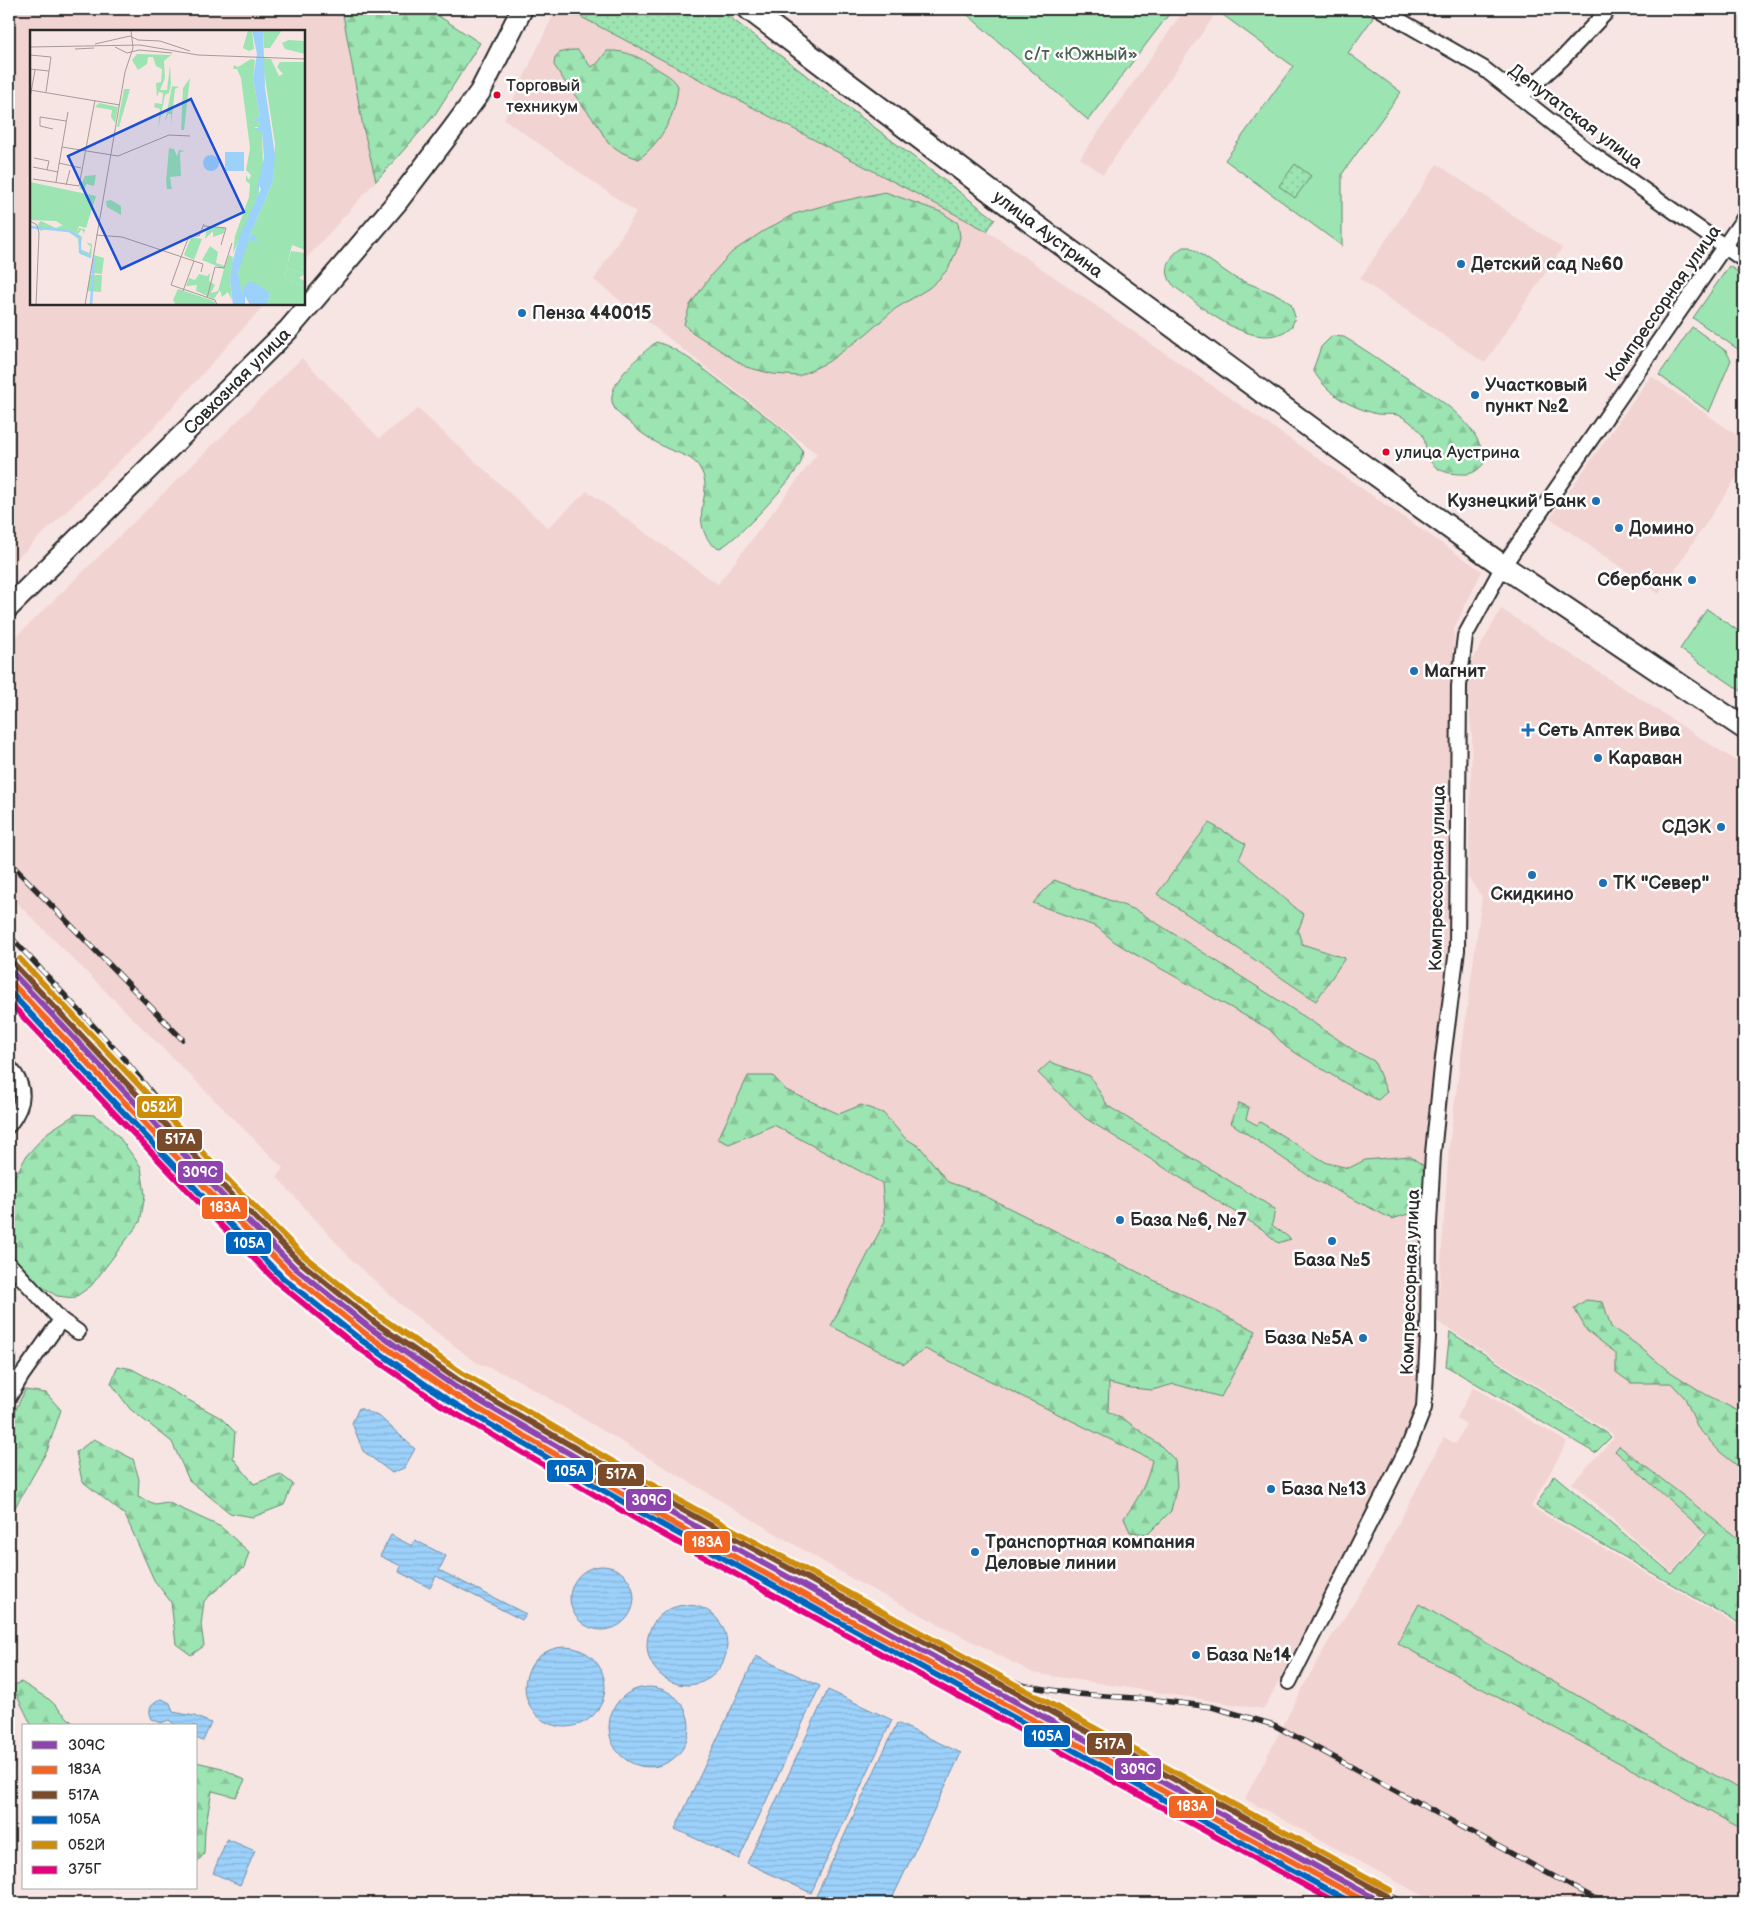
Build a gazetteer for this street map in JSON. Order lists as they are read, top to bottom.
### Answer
{
  "streets": {
    "main road": ["улица Аустрина", "Совхозная улица"],
    "street": ["Депутатская улица", "Компрессорная улица"]
  },
  "crossings": [
    ["Депутатская улица", "Компрессорная улица"],
    ["улица Аустрина", "Компрессорная улица"]
  ],
  "parks": ["с/т «Южный»"],
  "places": {
    "other": [
      "Торговый техникум",
      "Детский сад №60",
      "Пенза 440015",
      "Участковый пункт №2",
      "улица Аустрина",
      "Кузнецкий Банк",
      "Домино",
      "Сбербанк",
      "Магнит",
      "Караван",
      "СДЭК",
      "Скидкино",
      "ТК \"Север\"",
      "База №6, №7",
      "База №5",
      "База №5А",
      "База №13",
      "Транспортная компания Деловые линии",
      "База №14"
    ],
    "health": ["Сеть Аптек Вива"]
  },
  "lines": [
    "transit line 052Й",
    "transit line 517А",
    "transit line 309С",
    "transit line 183А",
    "transit line 105А",
    "transit line 375Г"
  ],
  "legend": [
    "309С",
    "183А",
    "517А",
    "105А",
    "052Й",
    "375Г"
  ]
}
